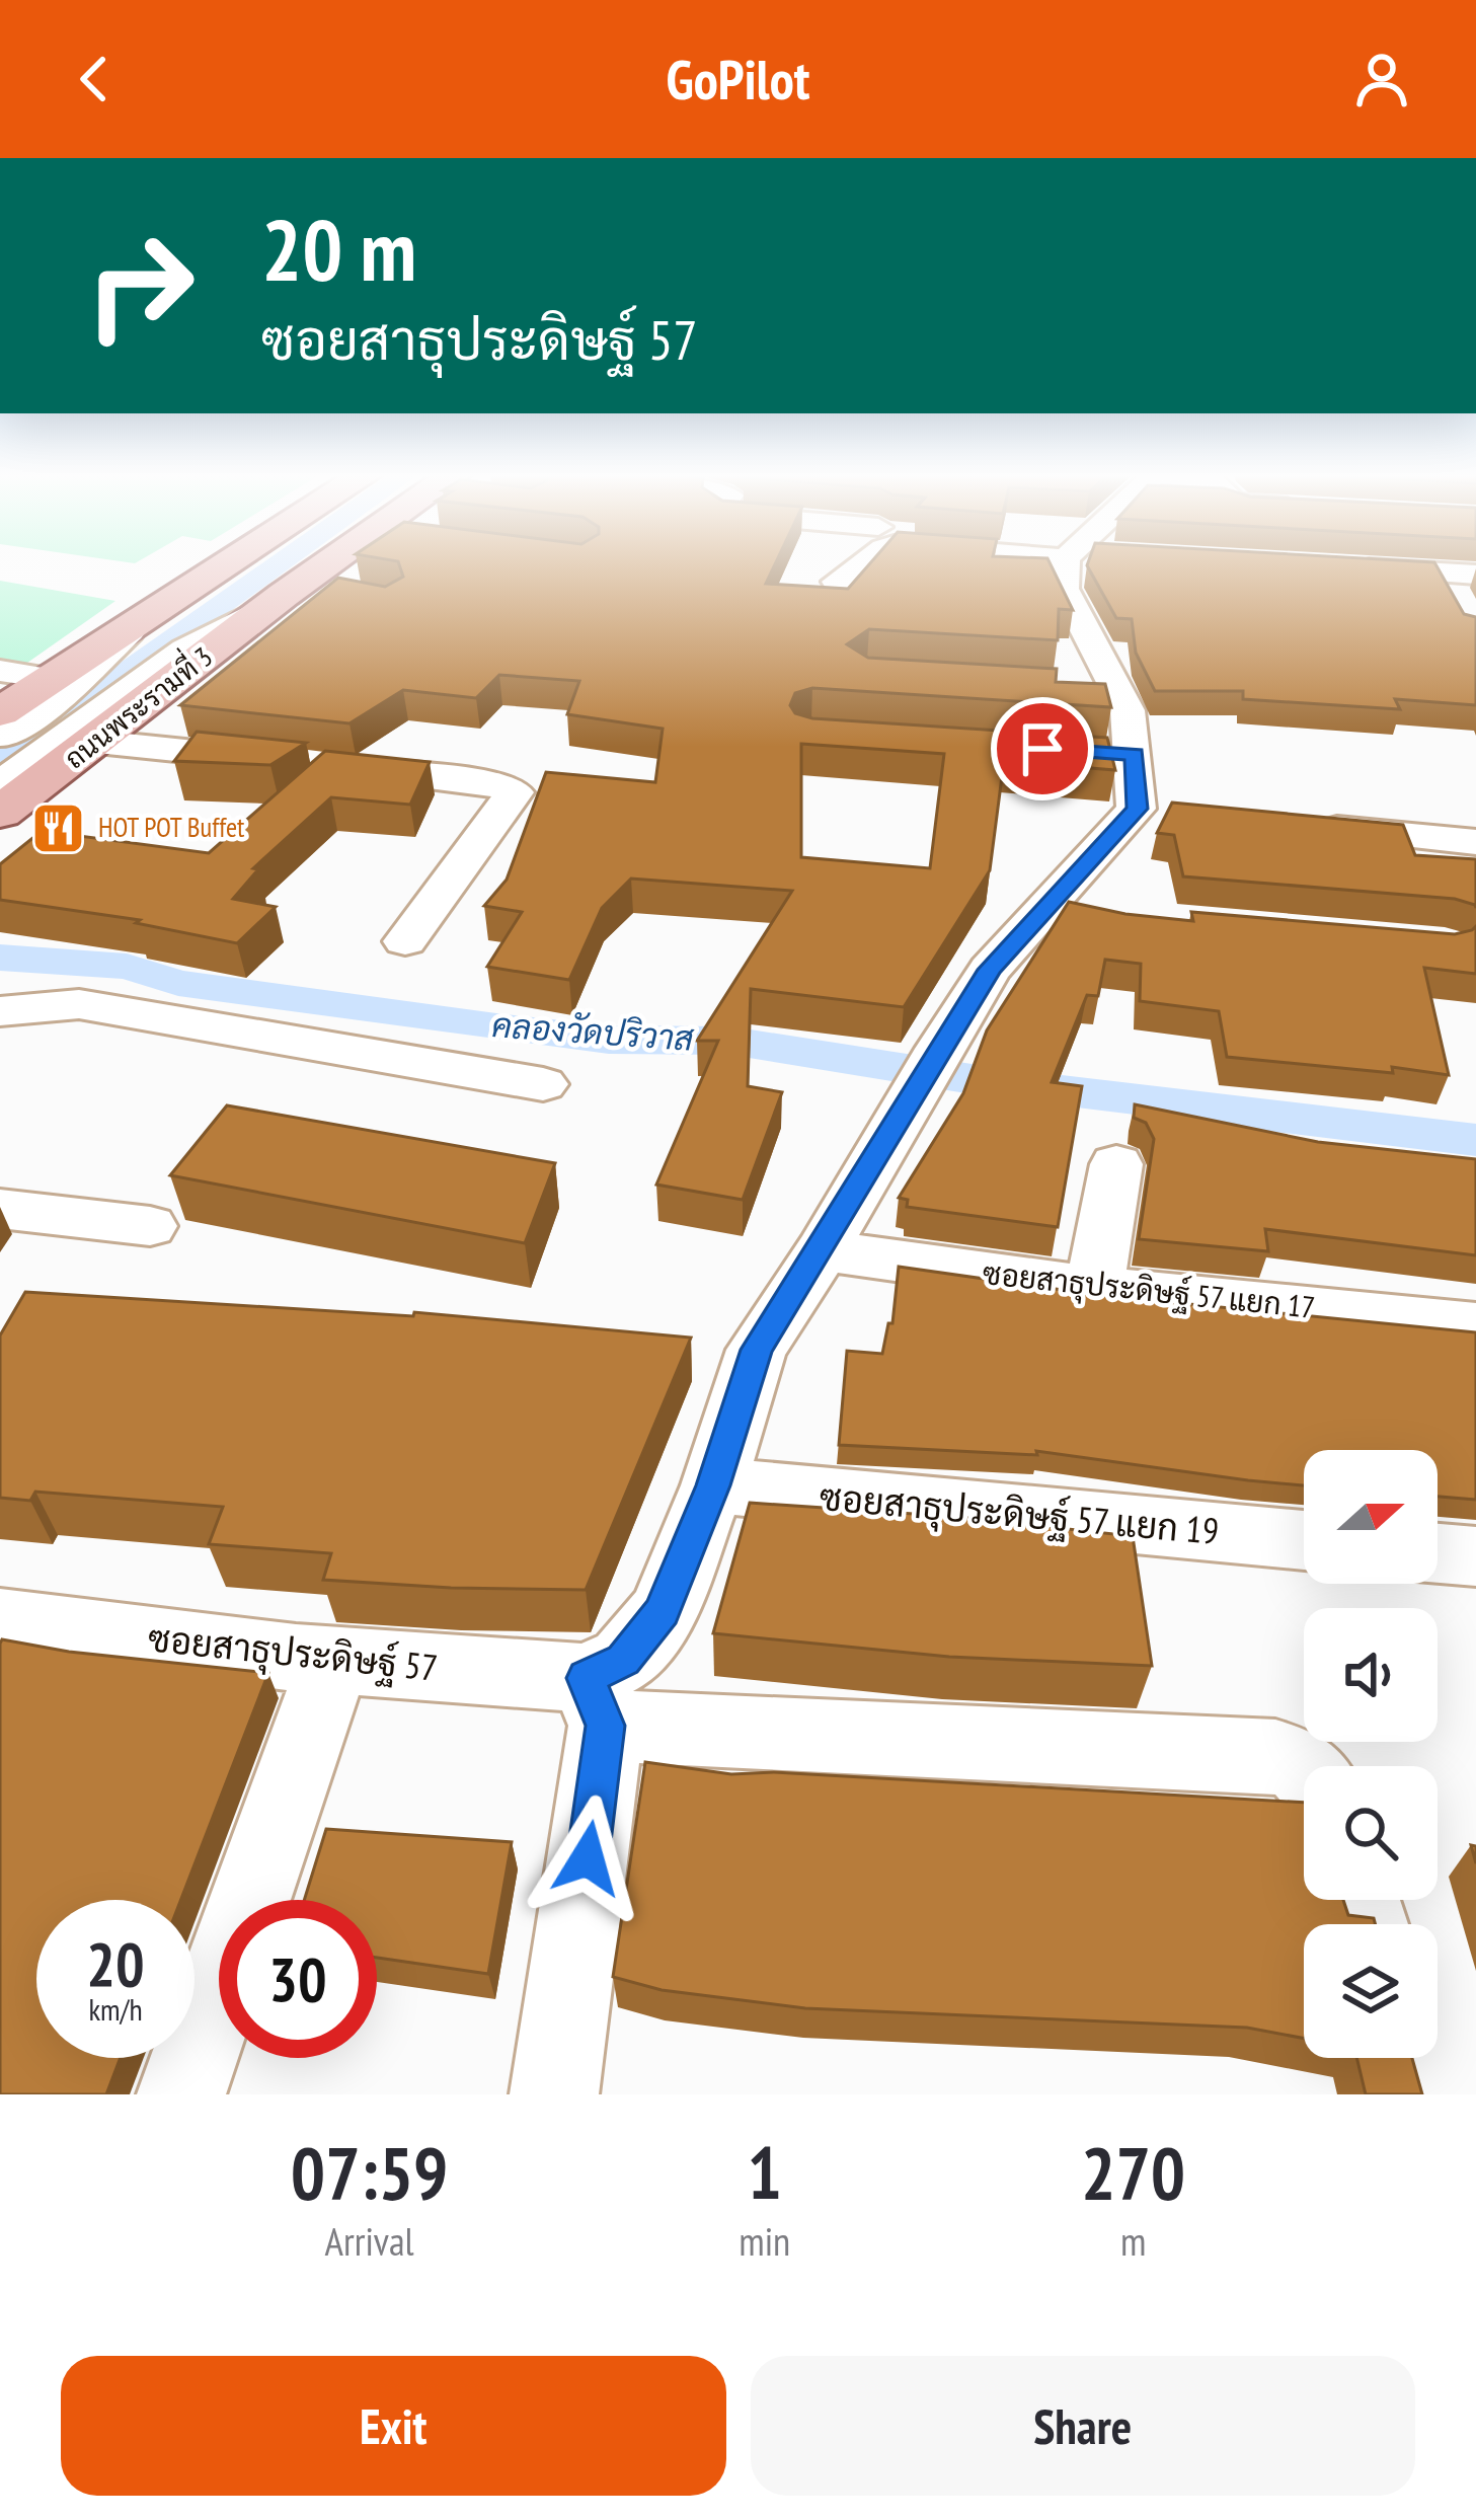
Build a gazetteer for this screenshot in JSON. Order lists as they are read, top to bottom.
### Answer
{
  "streets": {
    "main road": ["ถนนพระรามที่ 3"],
    "street": ["ซอยสาธุประดิษฐ์ 57 แยก 17", "ซอยสาธุประดิษฐ์ 57 แยก 19", "ซอยสาธุประดิษฐ์ 57"]
  },
  "water": ["คลองวัดปริวาส"],
  "places": {
    "restaurant": ["HOT POT Buffet"]
  },
  "north": "right",
  "page": {
    "header": "GoPilot",
    "turn": ["20 m", "ซอยสาธุประดิษฐ์ 57"],
    "speed": "20 km/h",
    "limit": "30",
    "eta": [
      "07:59",
      "Arrival",
      "1",
      "min",
      "270",
      "m"
    ],
    "buttons": ["Exit", "Share"]
  }
}
